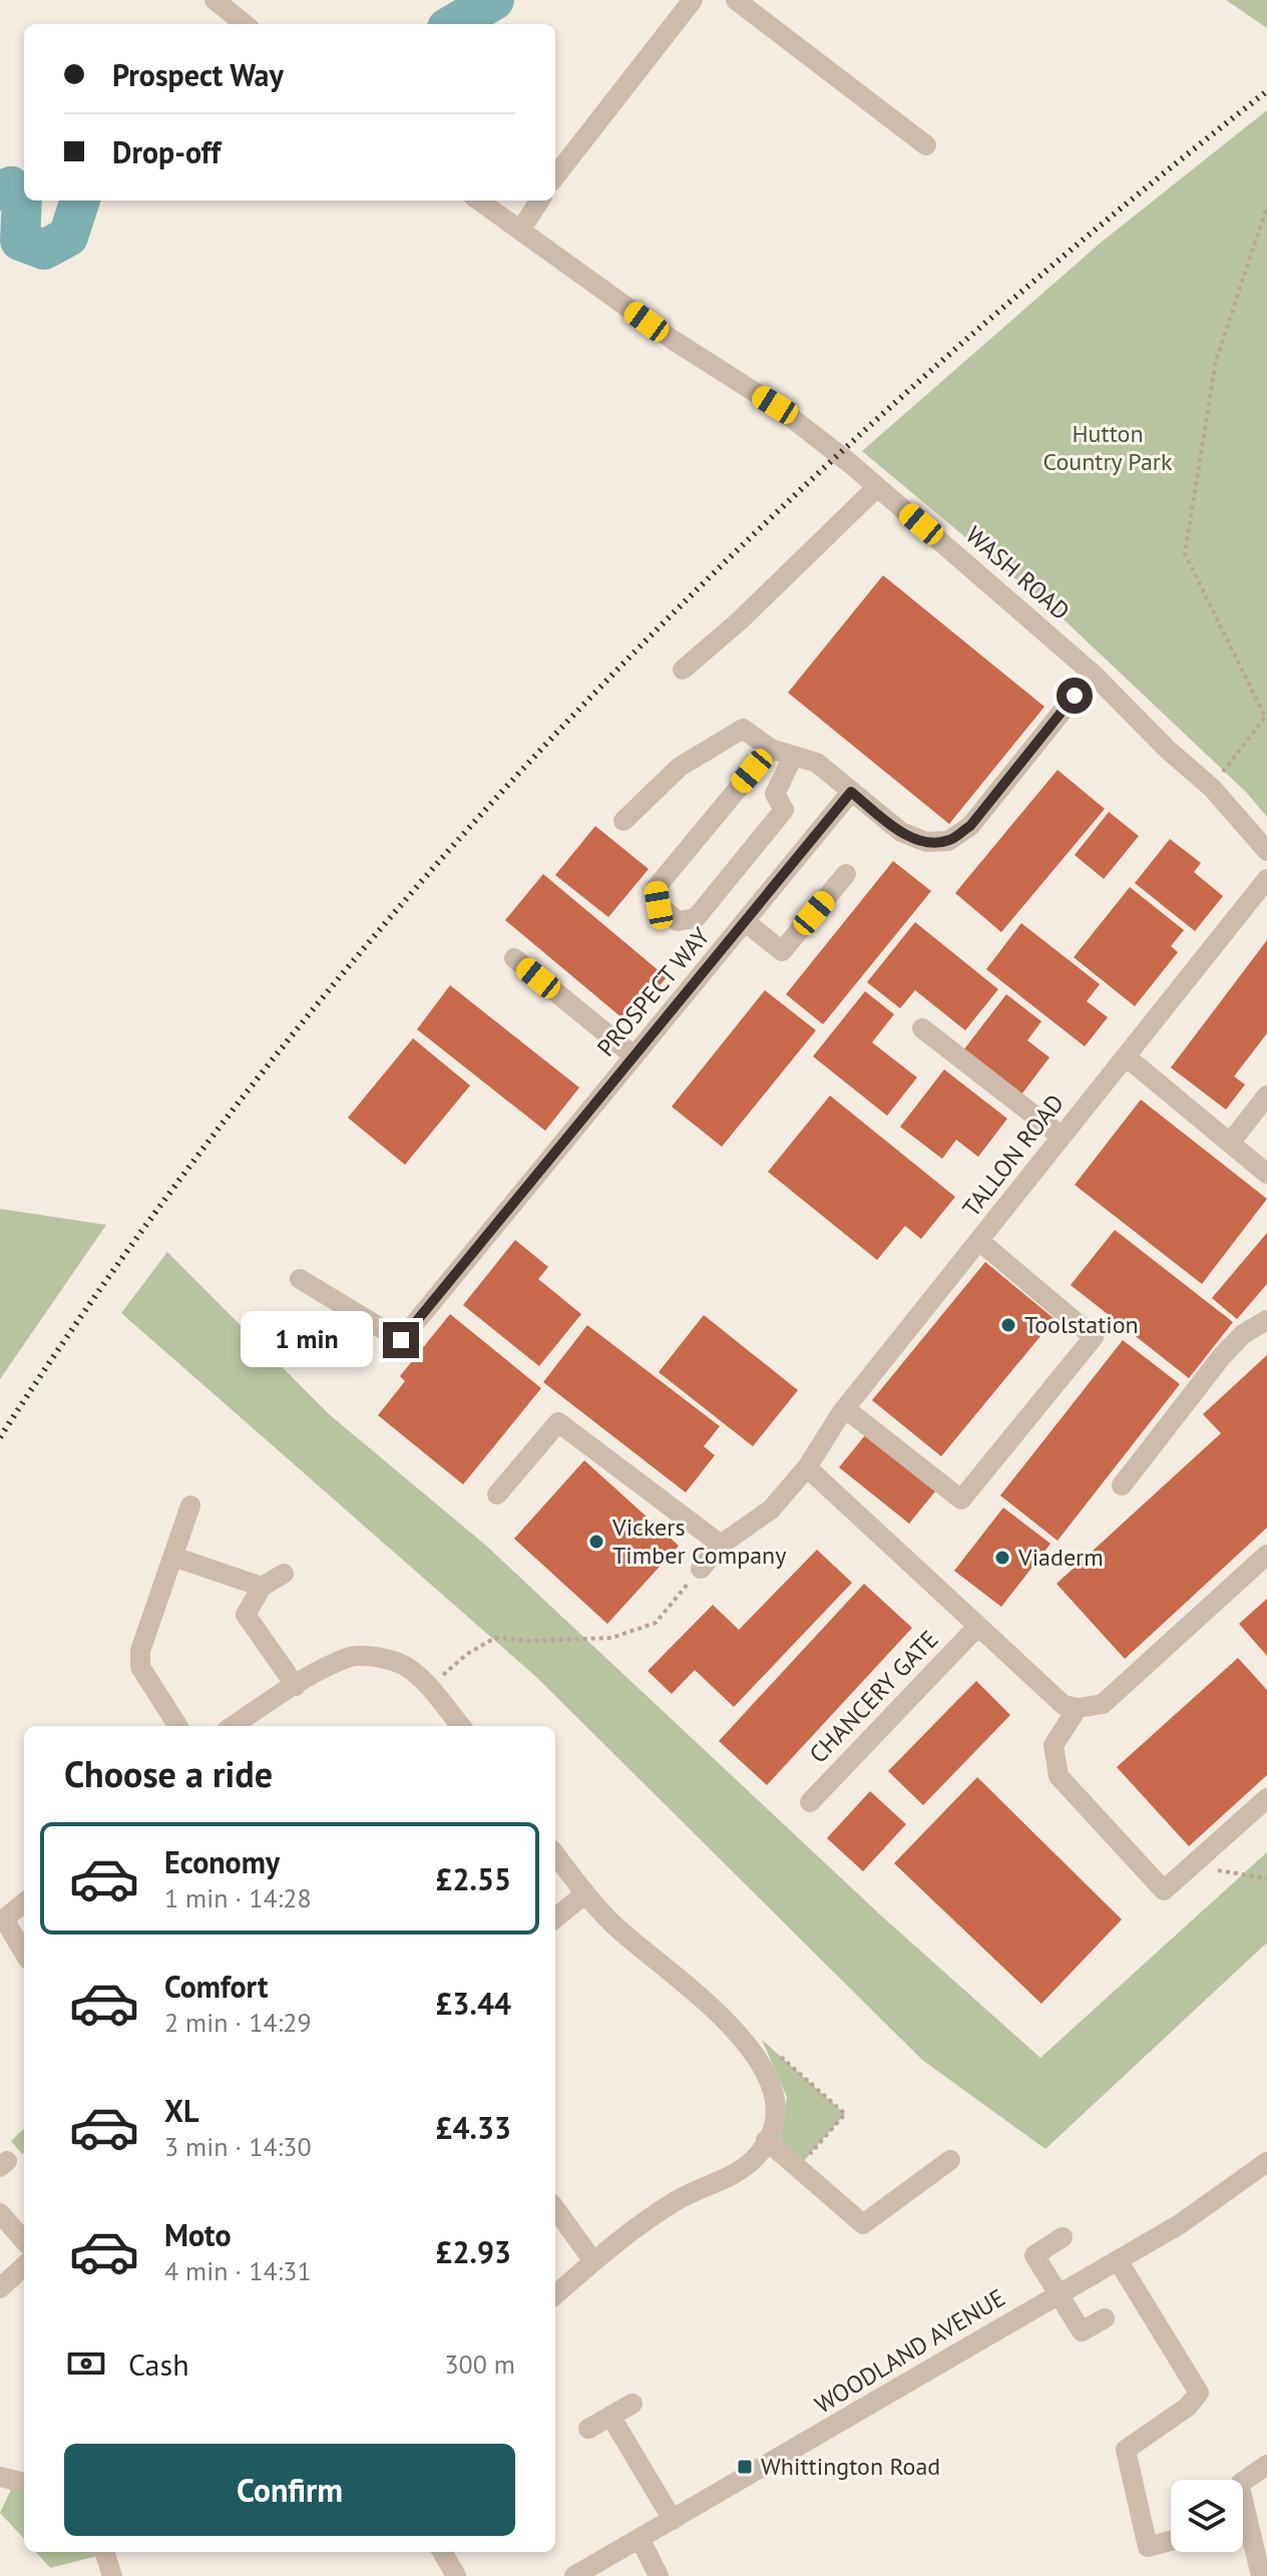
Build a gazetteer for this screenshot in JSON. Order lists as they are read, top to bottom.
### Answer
{
  "streets": {
    "street": [
      "WASH ROAD",
      "PROSPECT WAY",
      "TALLON ROAD",
      "CHANCERY GATE",
      "WOODLAND AVENUE"
    ]
  },
  "parks": ["Hutton Country Park"],
  "places": {
    "other": ["Toolstation", "Vickers Timber Company", "Viaderm"],
    "transit": ["Whittington Road"]
  },
  "page": {
    "banner": ["Prospect Way", "Drop-off"],
    "bubble": "1 min",
    "heading": "Choose a ride",
    "list": [
      {
        "name": "Economy",
        "note": "1 min · 14:28",
        "value": "£2.55"
      },
      {
        "name": "Comfort",
        "note": "2 min · 14:29",
        "value": "£3.44"
      },
      {
        "name": "XL",
        "note": "3 min · 14:30",
        "value": "£4.33"
      },
      {
        "name": "Moto",
        "note": "4 min · 14:31",
        "value": "£2.93"
      }
    ],
    "pay": ["Cash", "300 m"],
    "buttons": "Confirm"
  }
}
